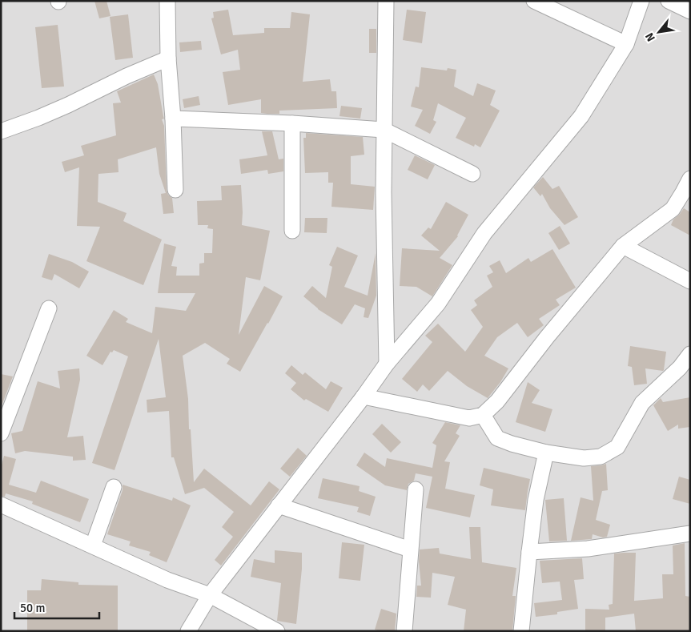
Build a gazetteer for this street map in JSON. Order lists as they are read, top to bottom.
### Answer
{
  "scale_bar": "50 m",
  "north": "bottom left"
}
